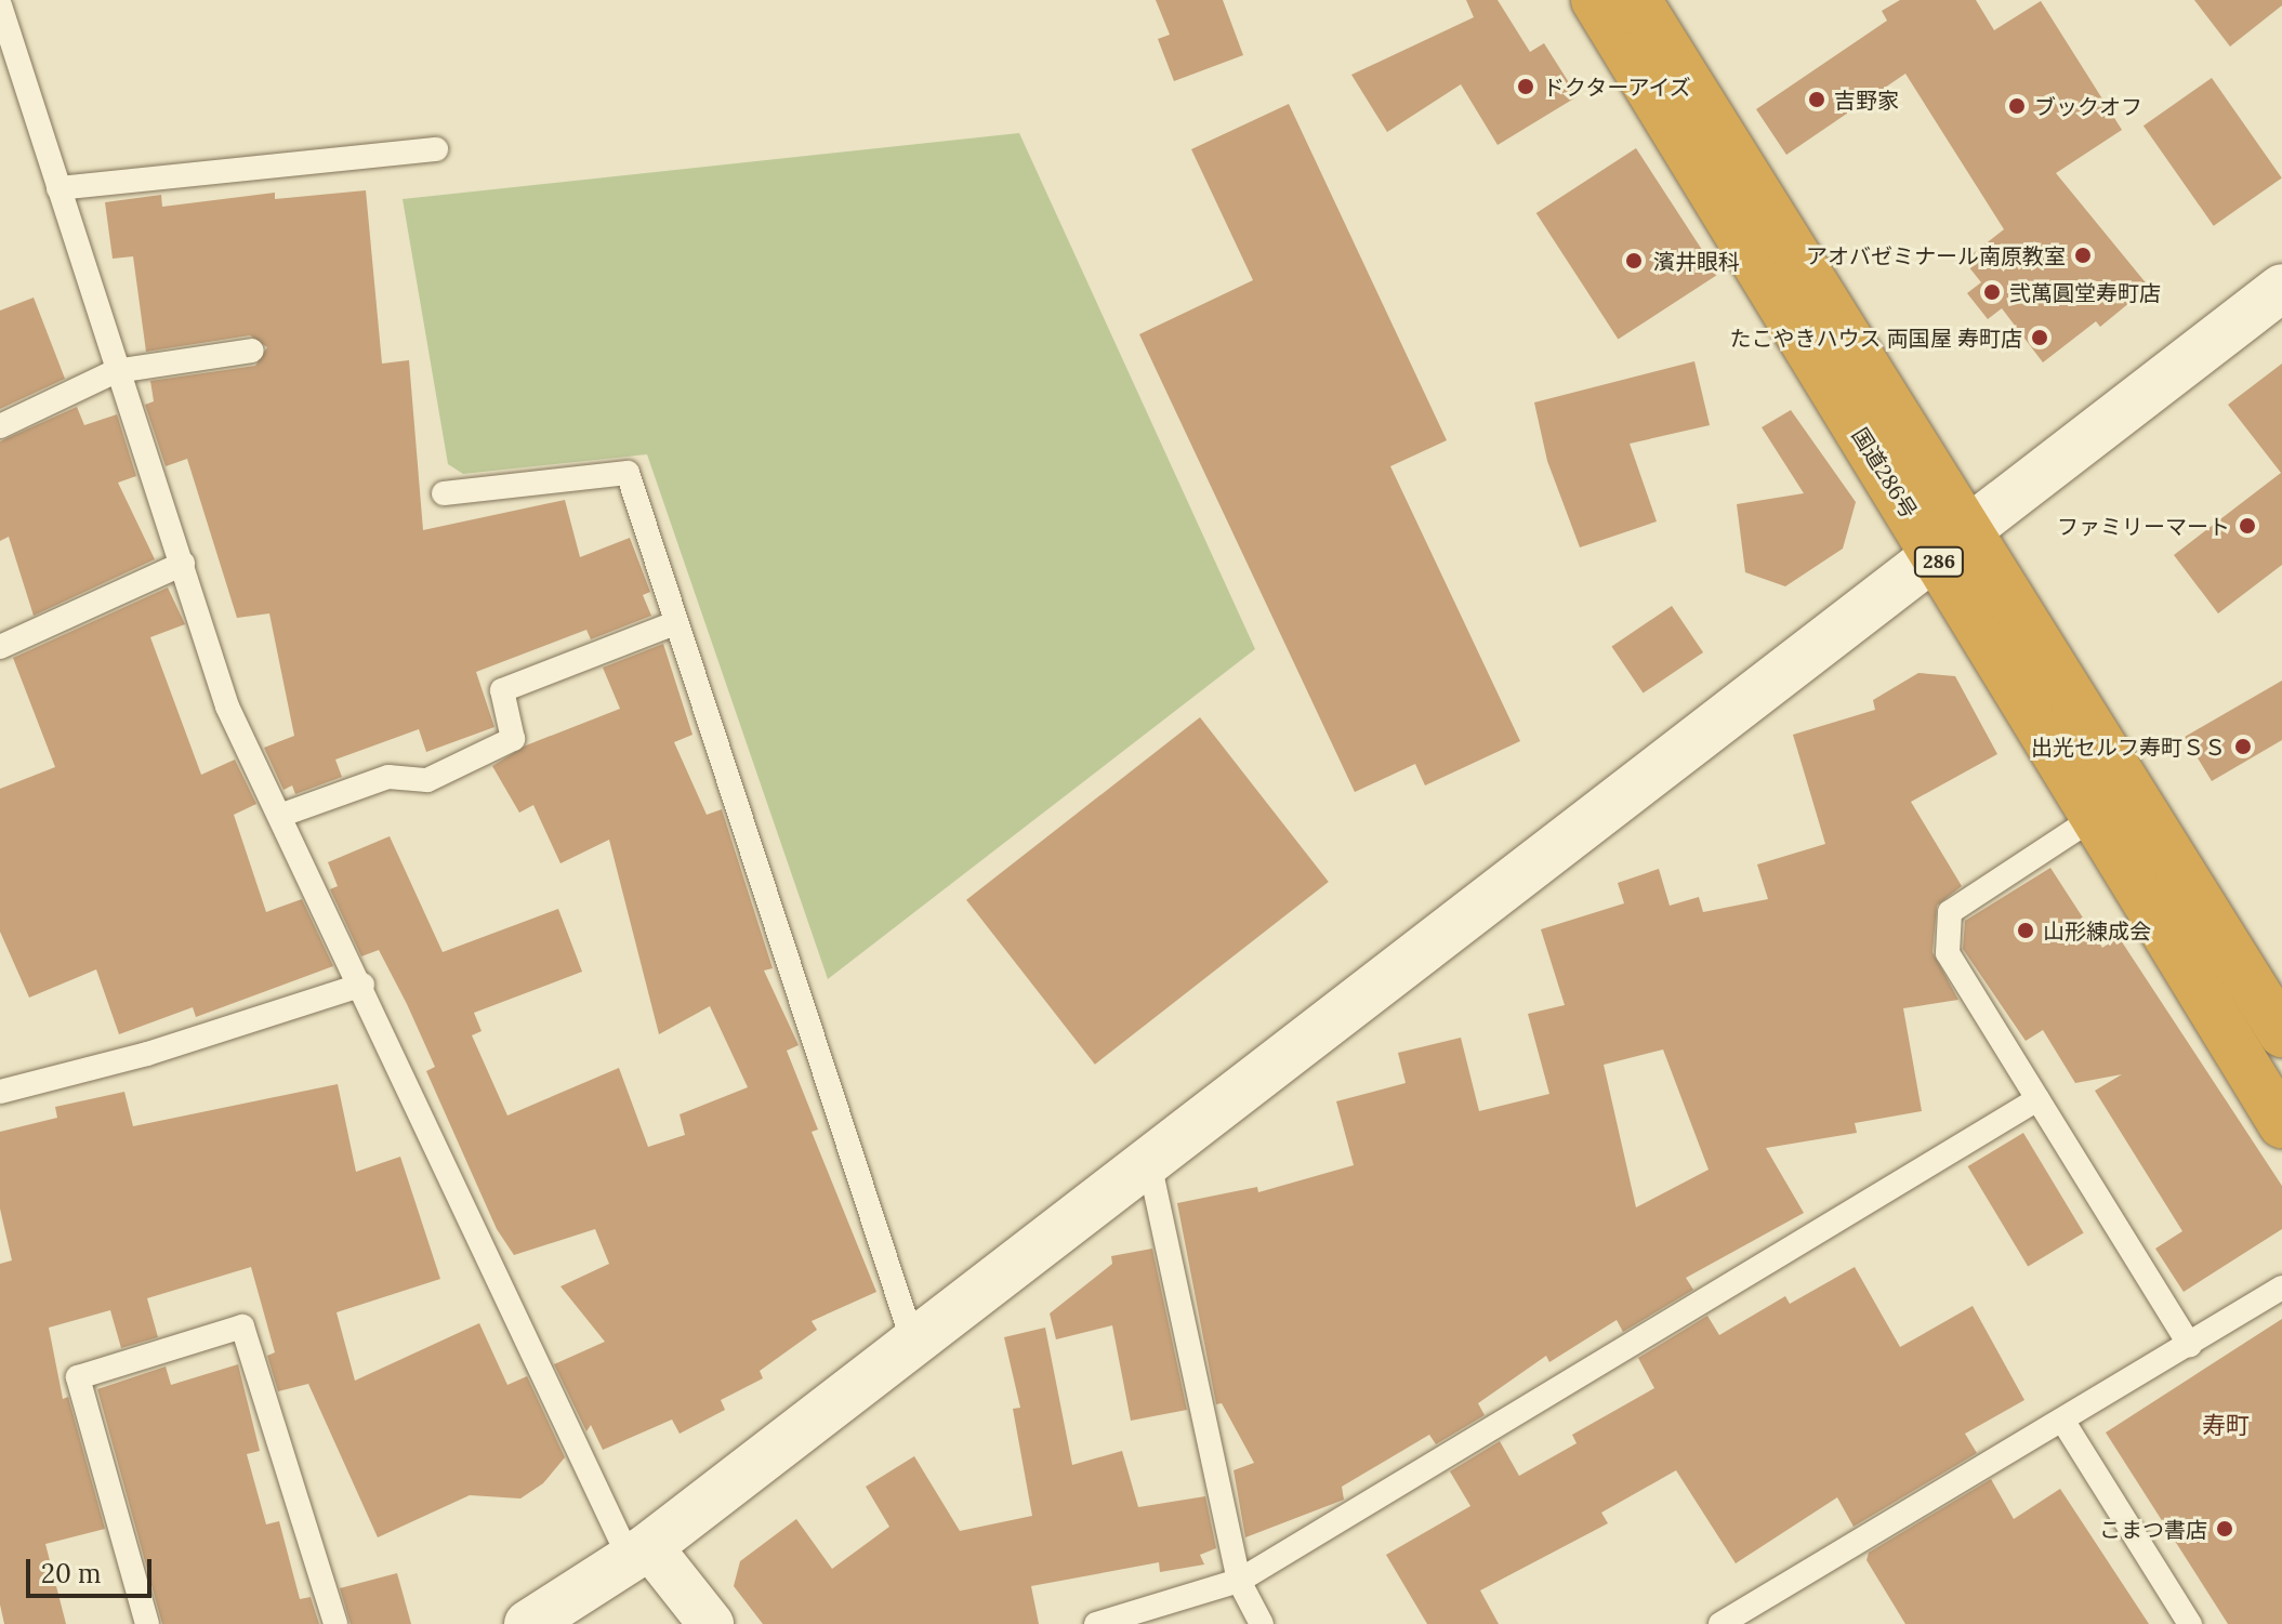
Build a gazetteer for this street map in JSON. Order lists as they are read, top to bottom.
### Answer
{
  "streets": {
    "highway": ["国道286号", "286"]
  },
  "districts": ["寿町"],
  "places": [
    "ドクターアイズ",
    "吉野家",
    "ブックオフ",
    "アオバゼミナール南原教室",
    "濱井眼科",
    "弐萬圓堂寿町店",
    "たこやきハウス 両国屋 寿町店",
    "ファミリーマート",
    "出光セルフ寿町ＳＳ",
    "山形練成会",
    "こまつ書店"
  ],
  "scale_bar": "20 m"
}
